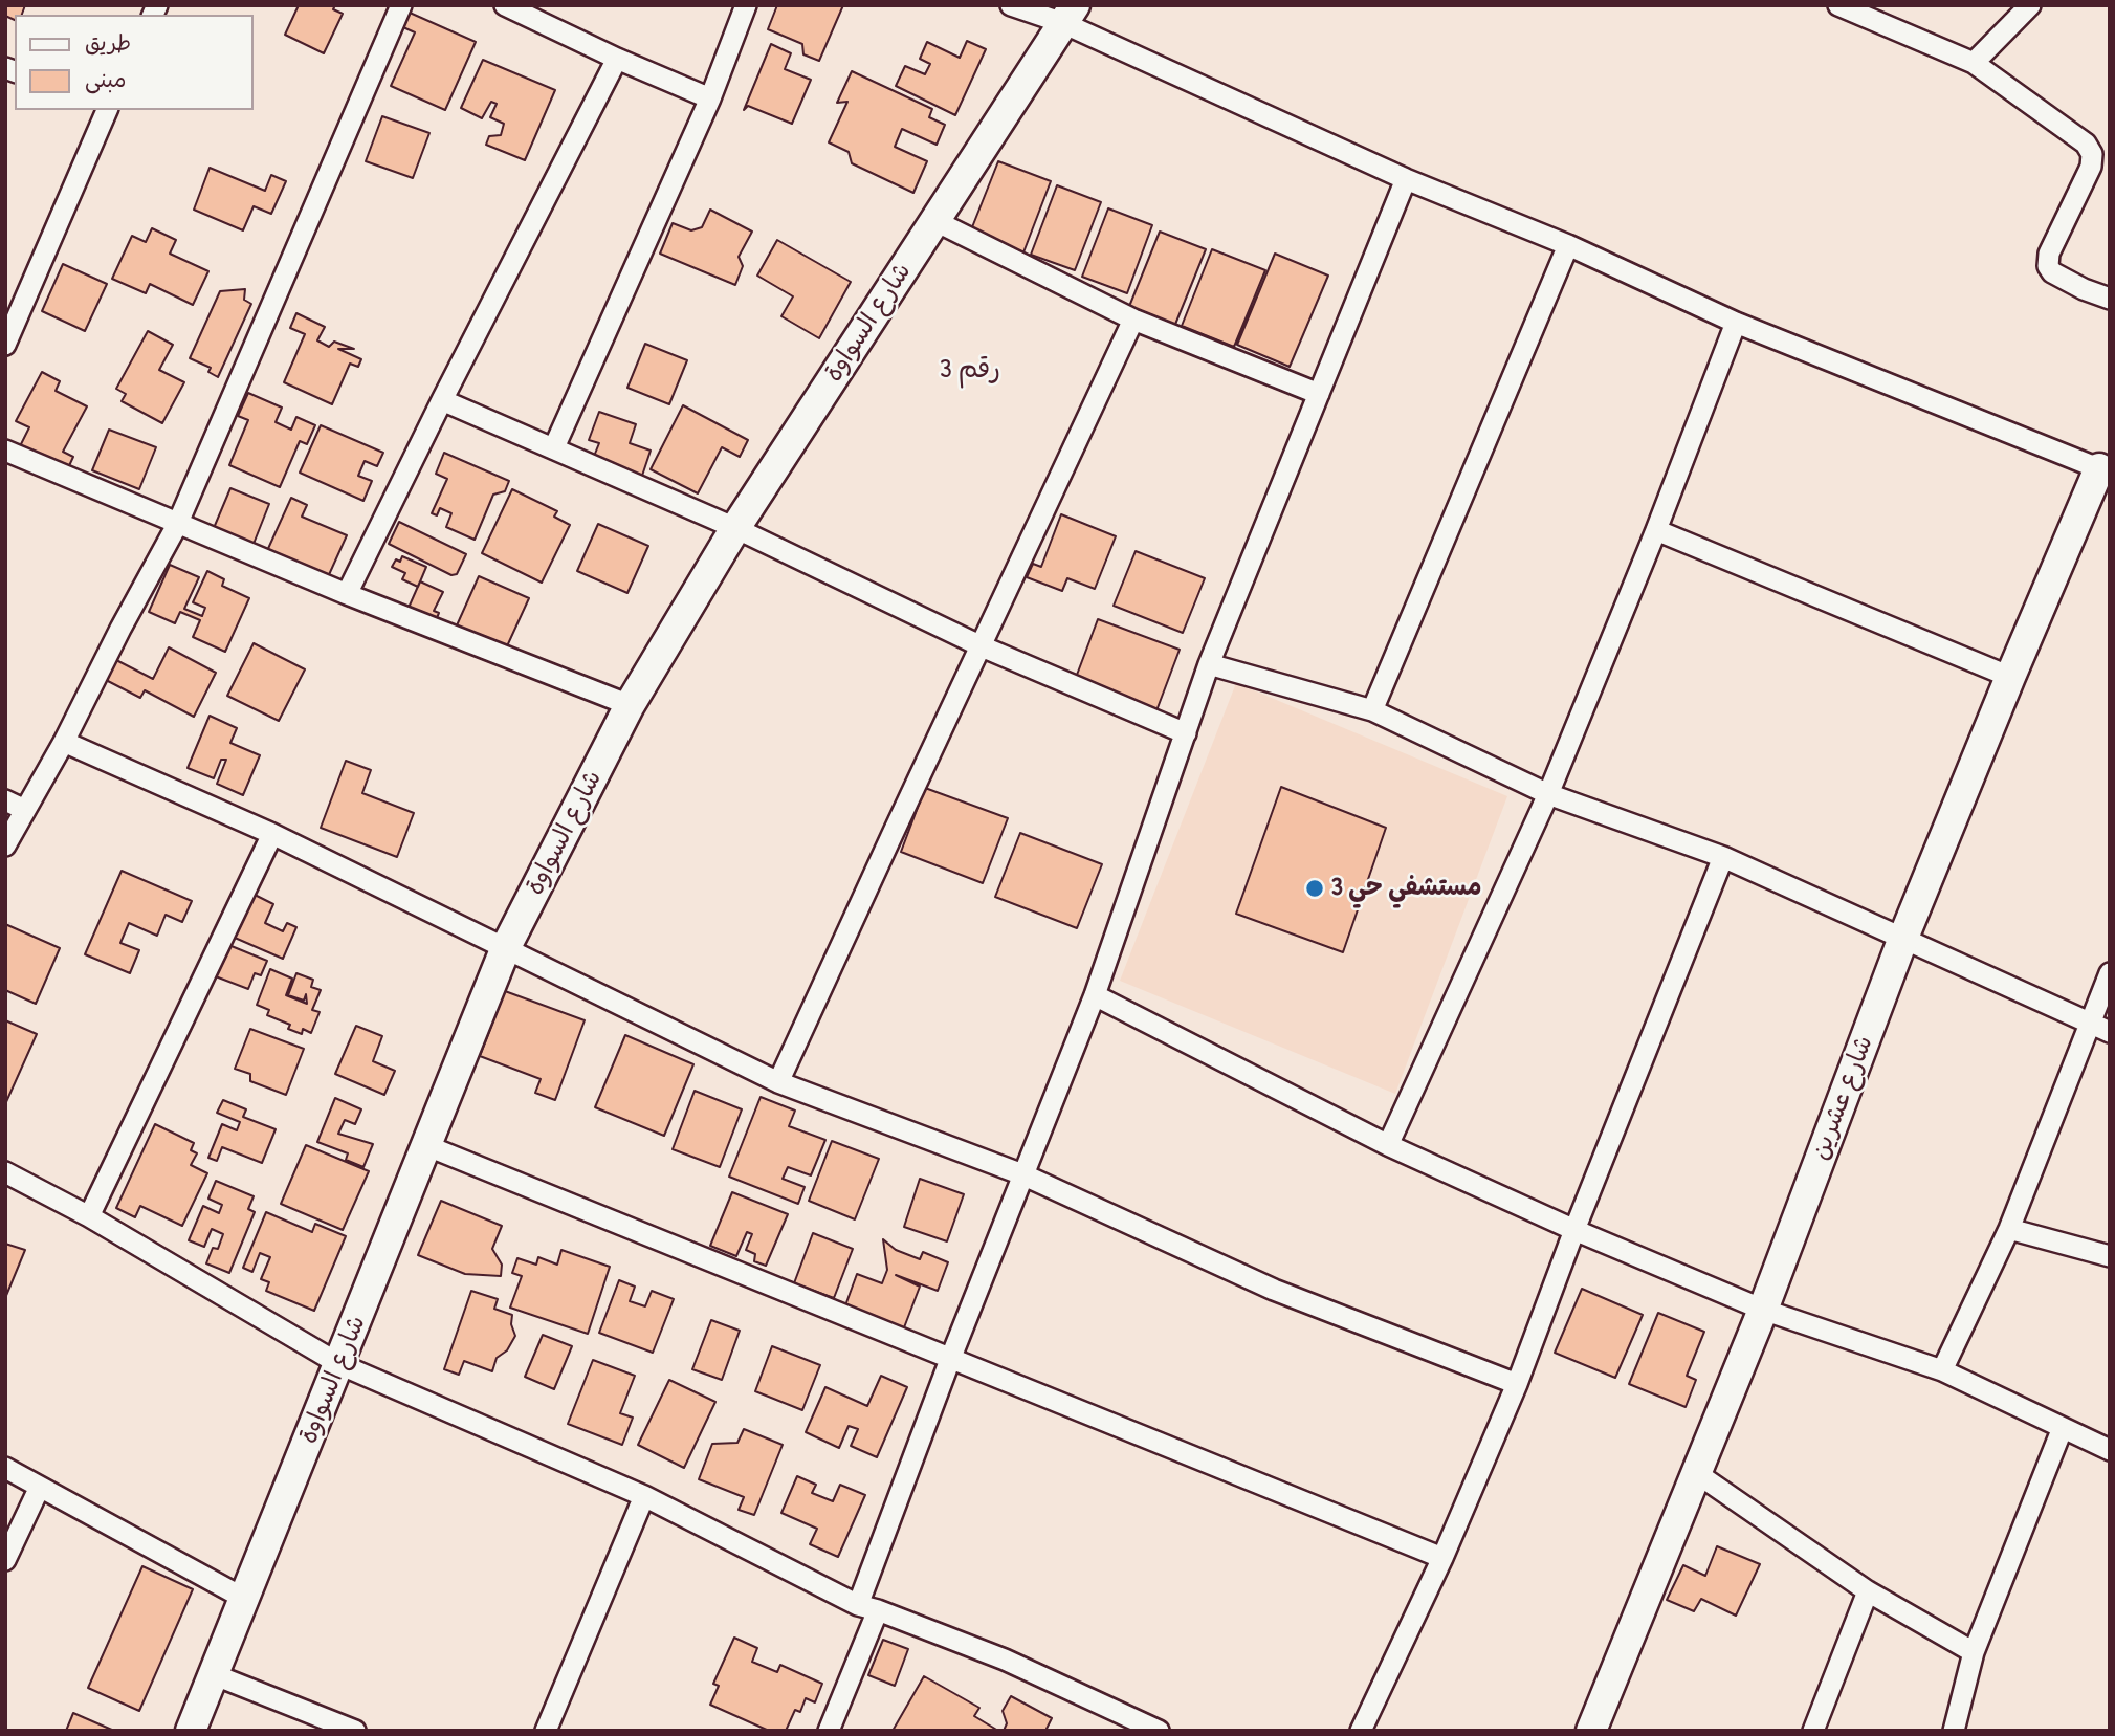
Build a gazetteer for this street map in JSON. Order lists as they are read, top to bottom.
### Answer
{
  "streets": {
    "street": ["شارع السواوة", "شارع عشرين"]
  },
  "districts": ["رقم 3"],
  "places": ["مستشفي حي 3"],
  "legend": ["طريق", "مبنى"]
}
